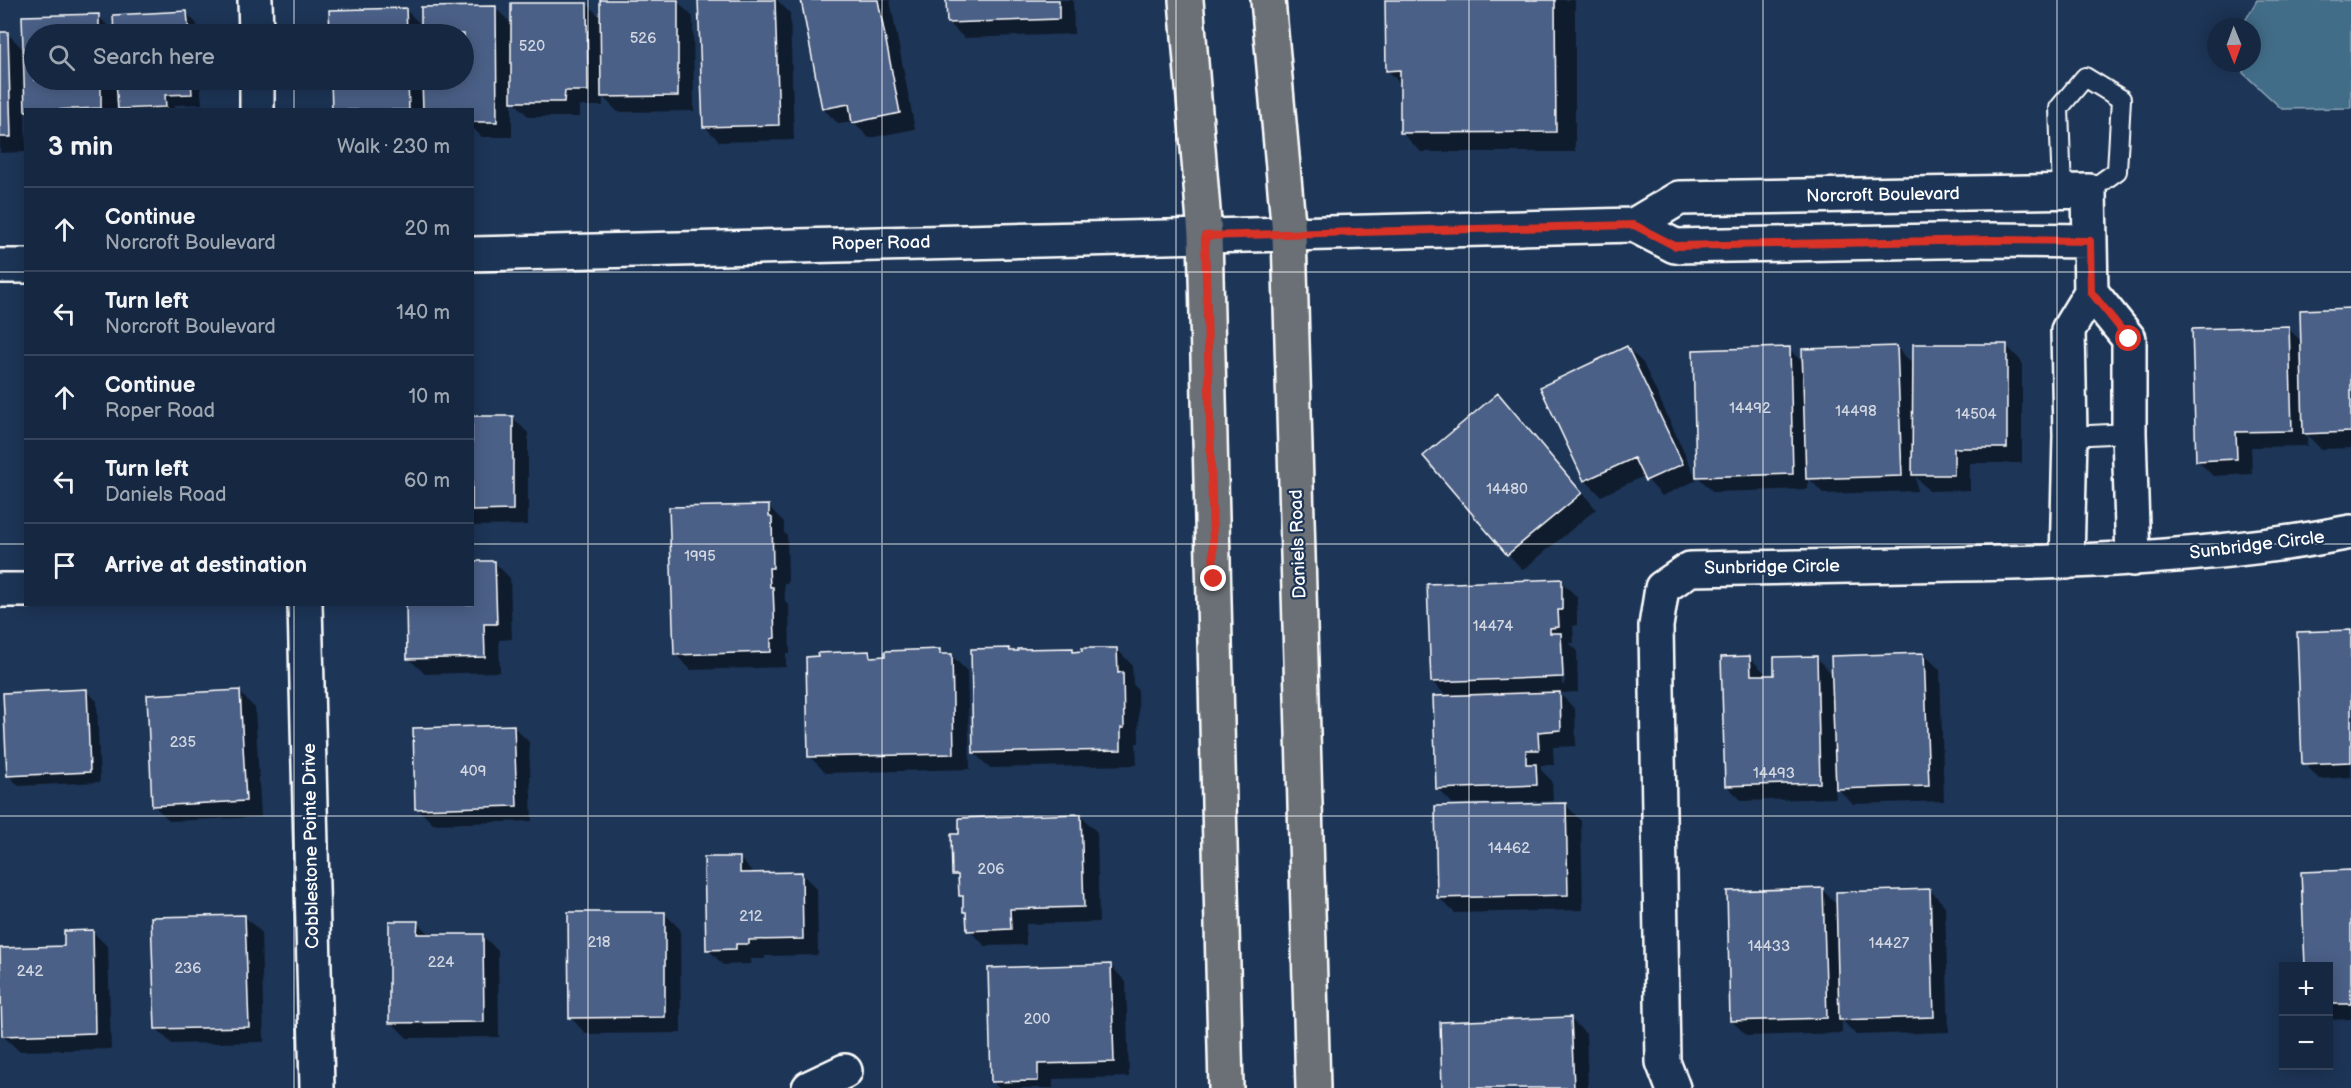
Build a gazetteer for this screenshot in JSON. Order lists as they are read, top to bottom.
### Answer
{
  "streets": {
    "main road": ["Daniels Road"],
    "street": [
      "Norcroft Boulevard",
      "Roper Road",
      "Sunbridge Circle",
      "Cobblestone Pointe Drive"
    ]
  },
  "crossings": [
    ["Norcroft Boulevard", "Roper Road"],
    ["Norcroft Boulevard", "Daniels Road"],
    ["Roper Road", "Daniels Road"]
  ],
  "house_numbers": [
    "526",
    "520",
    "14492",
    "14498",
    "14504",
    "14480",
    "1995",
    "14474",
    "235",
    "409",
    "14493",
    "14462",
    "206",
    "212",
    "218",
    "14427",
    "14433",
    "224",
    "236",
    "242",
    "200"
  ],
  "north": "bottom",
  "page": {
    "search": "Search here",
    "heading": ["3 min", "Walk · 230 m"],
    "list": [
      ["Continue", "Norcroft Boulevard", "20 m"],
      ["Turn left", "Norcroft Boulevard", "140 m"],
      ["Continue", "Roper Road", "10 m"],
      ["Turn left", "Daniels Road", "60 m"],
      "Arrive at destination"
    ],
    "map_buttons": ["+", "−"]
  }
}
